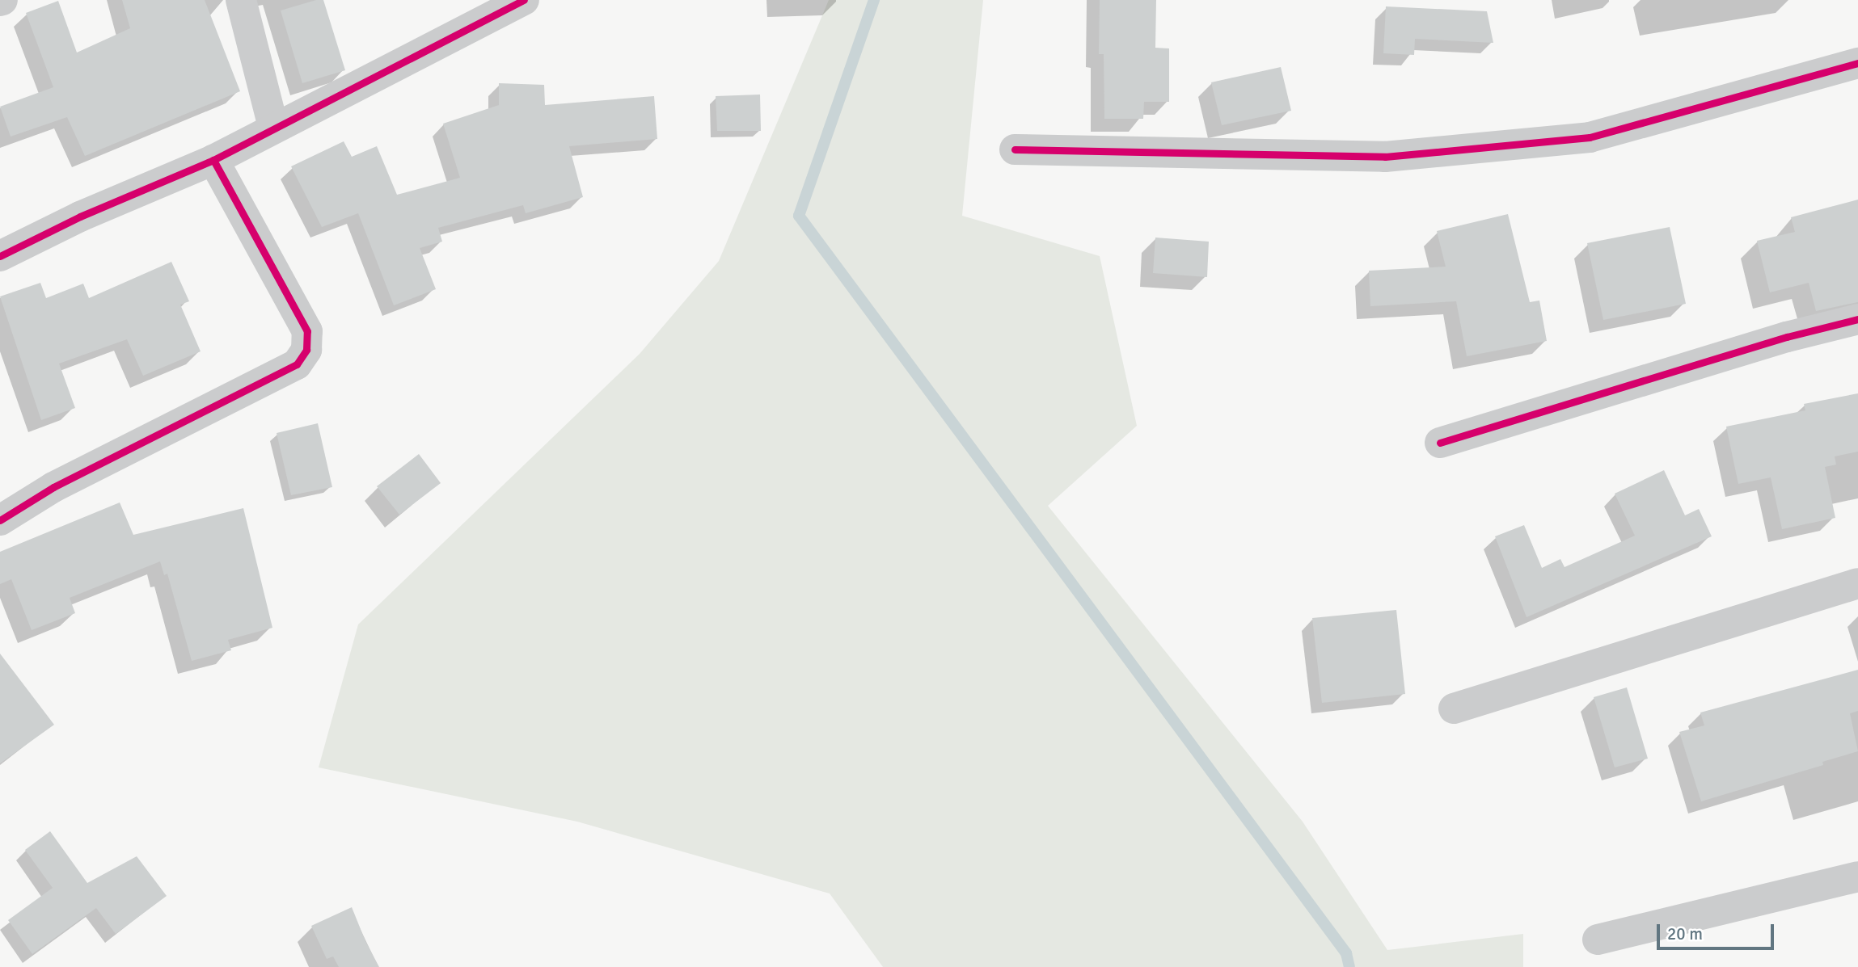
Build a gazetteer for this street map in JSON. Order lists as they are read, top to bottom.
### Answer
{
  "scale_bar": "20 m"
}
